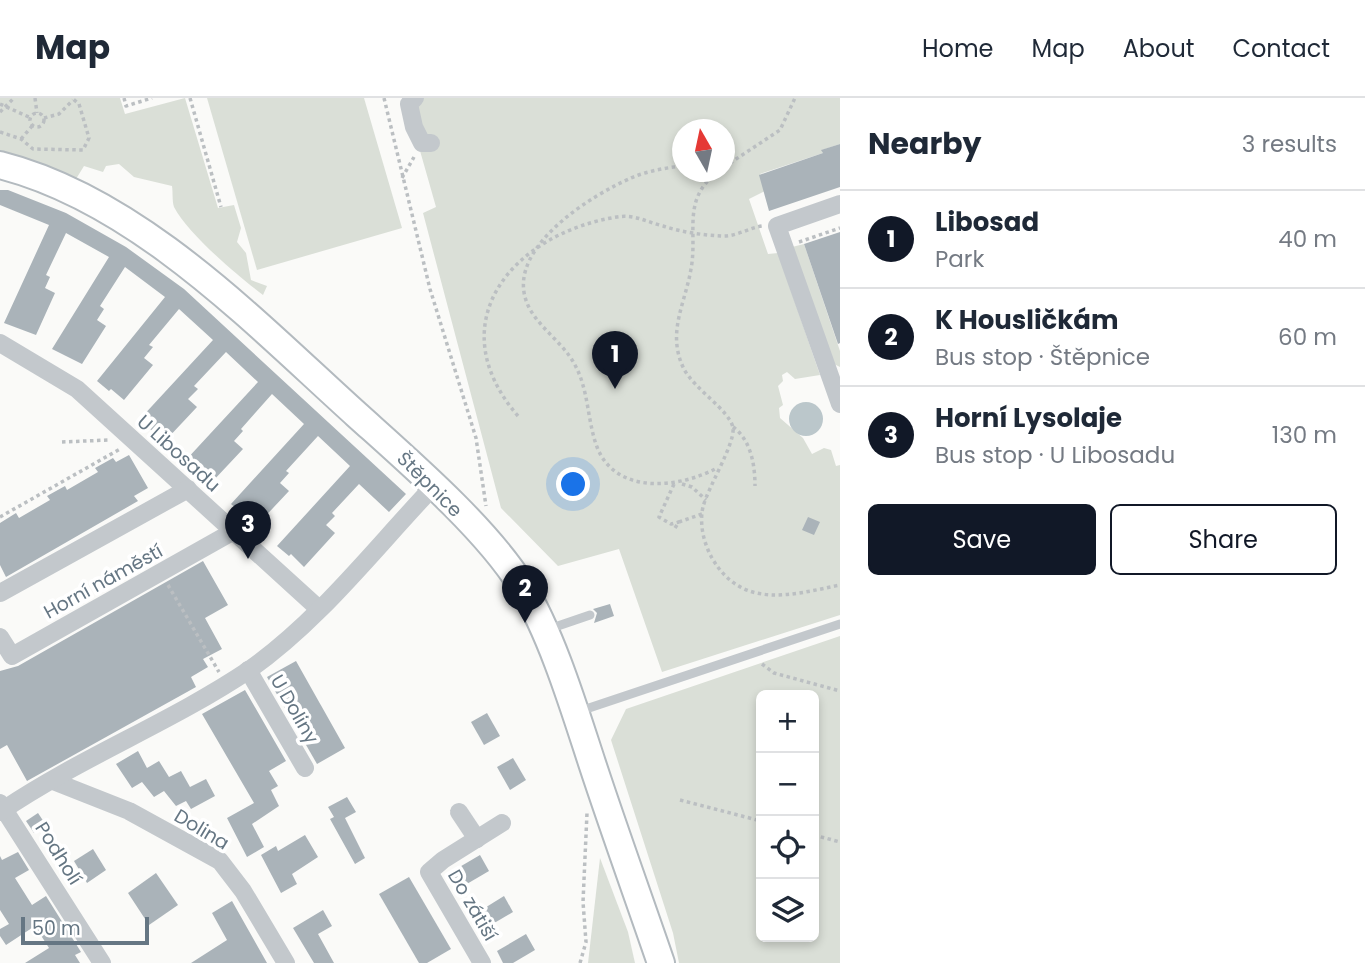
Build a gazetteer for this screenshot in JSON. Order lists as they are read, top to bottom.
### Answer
{
  "streets": {
    "street": [
      "U Libosadu",
      "Štěpnice",
      "Horní náměstí",
      "U Doliny",
      "Dolina",
      "Podholí",
      "Do zátiší"
    ]
  },
  "crossings": [
    ["U Libosadu", "Horní náměstí"]
  ],
  "scale_bar": "50 m",
  "north": "top",
  "page": {
    "header": "Map",
    "nav": [
      "Home",
      "Map",
      "About",
      "Contact"
    ],
    "heading": ["Nearby", "3 results"],
    "list": [
      {
        "mark": "1",
        "name": "Libosad",
        "note": "Park",
        "value": "40 m"
      },
      {
        "mark": "2",
        "name": "K Housličkám",
        "note": "Bus stop · Štěpnice",
        "value": "60 m"
      },
      {
        "mark": "3",
        "name": "Horní Lysolaje",
        "note": "Bus stop · U Libosadu",
        "value": "130 m"
      }
    ],
    "pins": ["1", "3", "2"],
    "buttons": ["Save", "Share"],
    "map_buttons": ["+", "−"],
    "scale": "50 m"
  }
}
